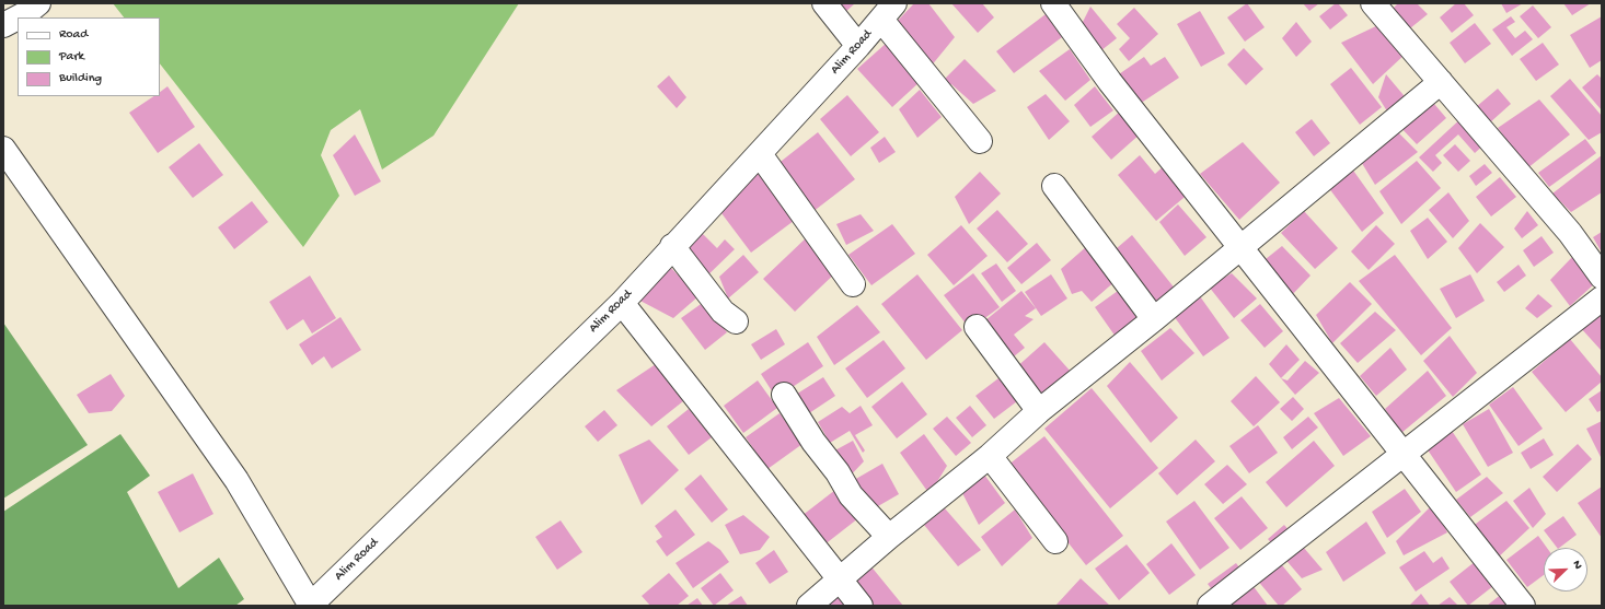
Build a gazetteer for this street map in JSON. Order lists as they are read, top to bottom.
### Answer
{
  "streets": {
    "street": ["Alim Road"]
  },
  "legend": ["Road", "Park", "Building"],
  "north": "top right"
}
